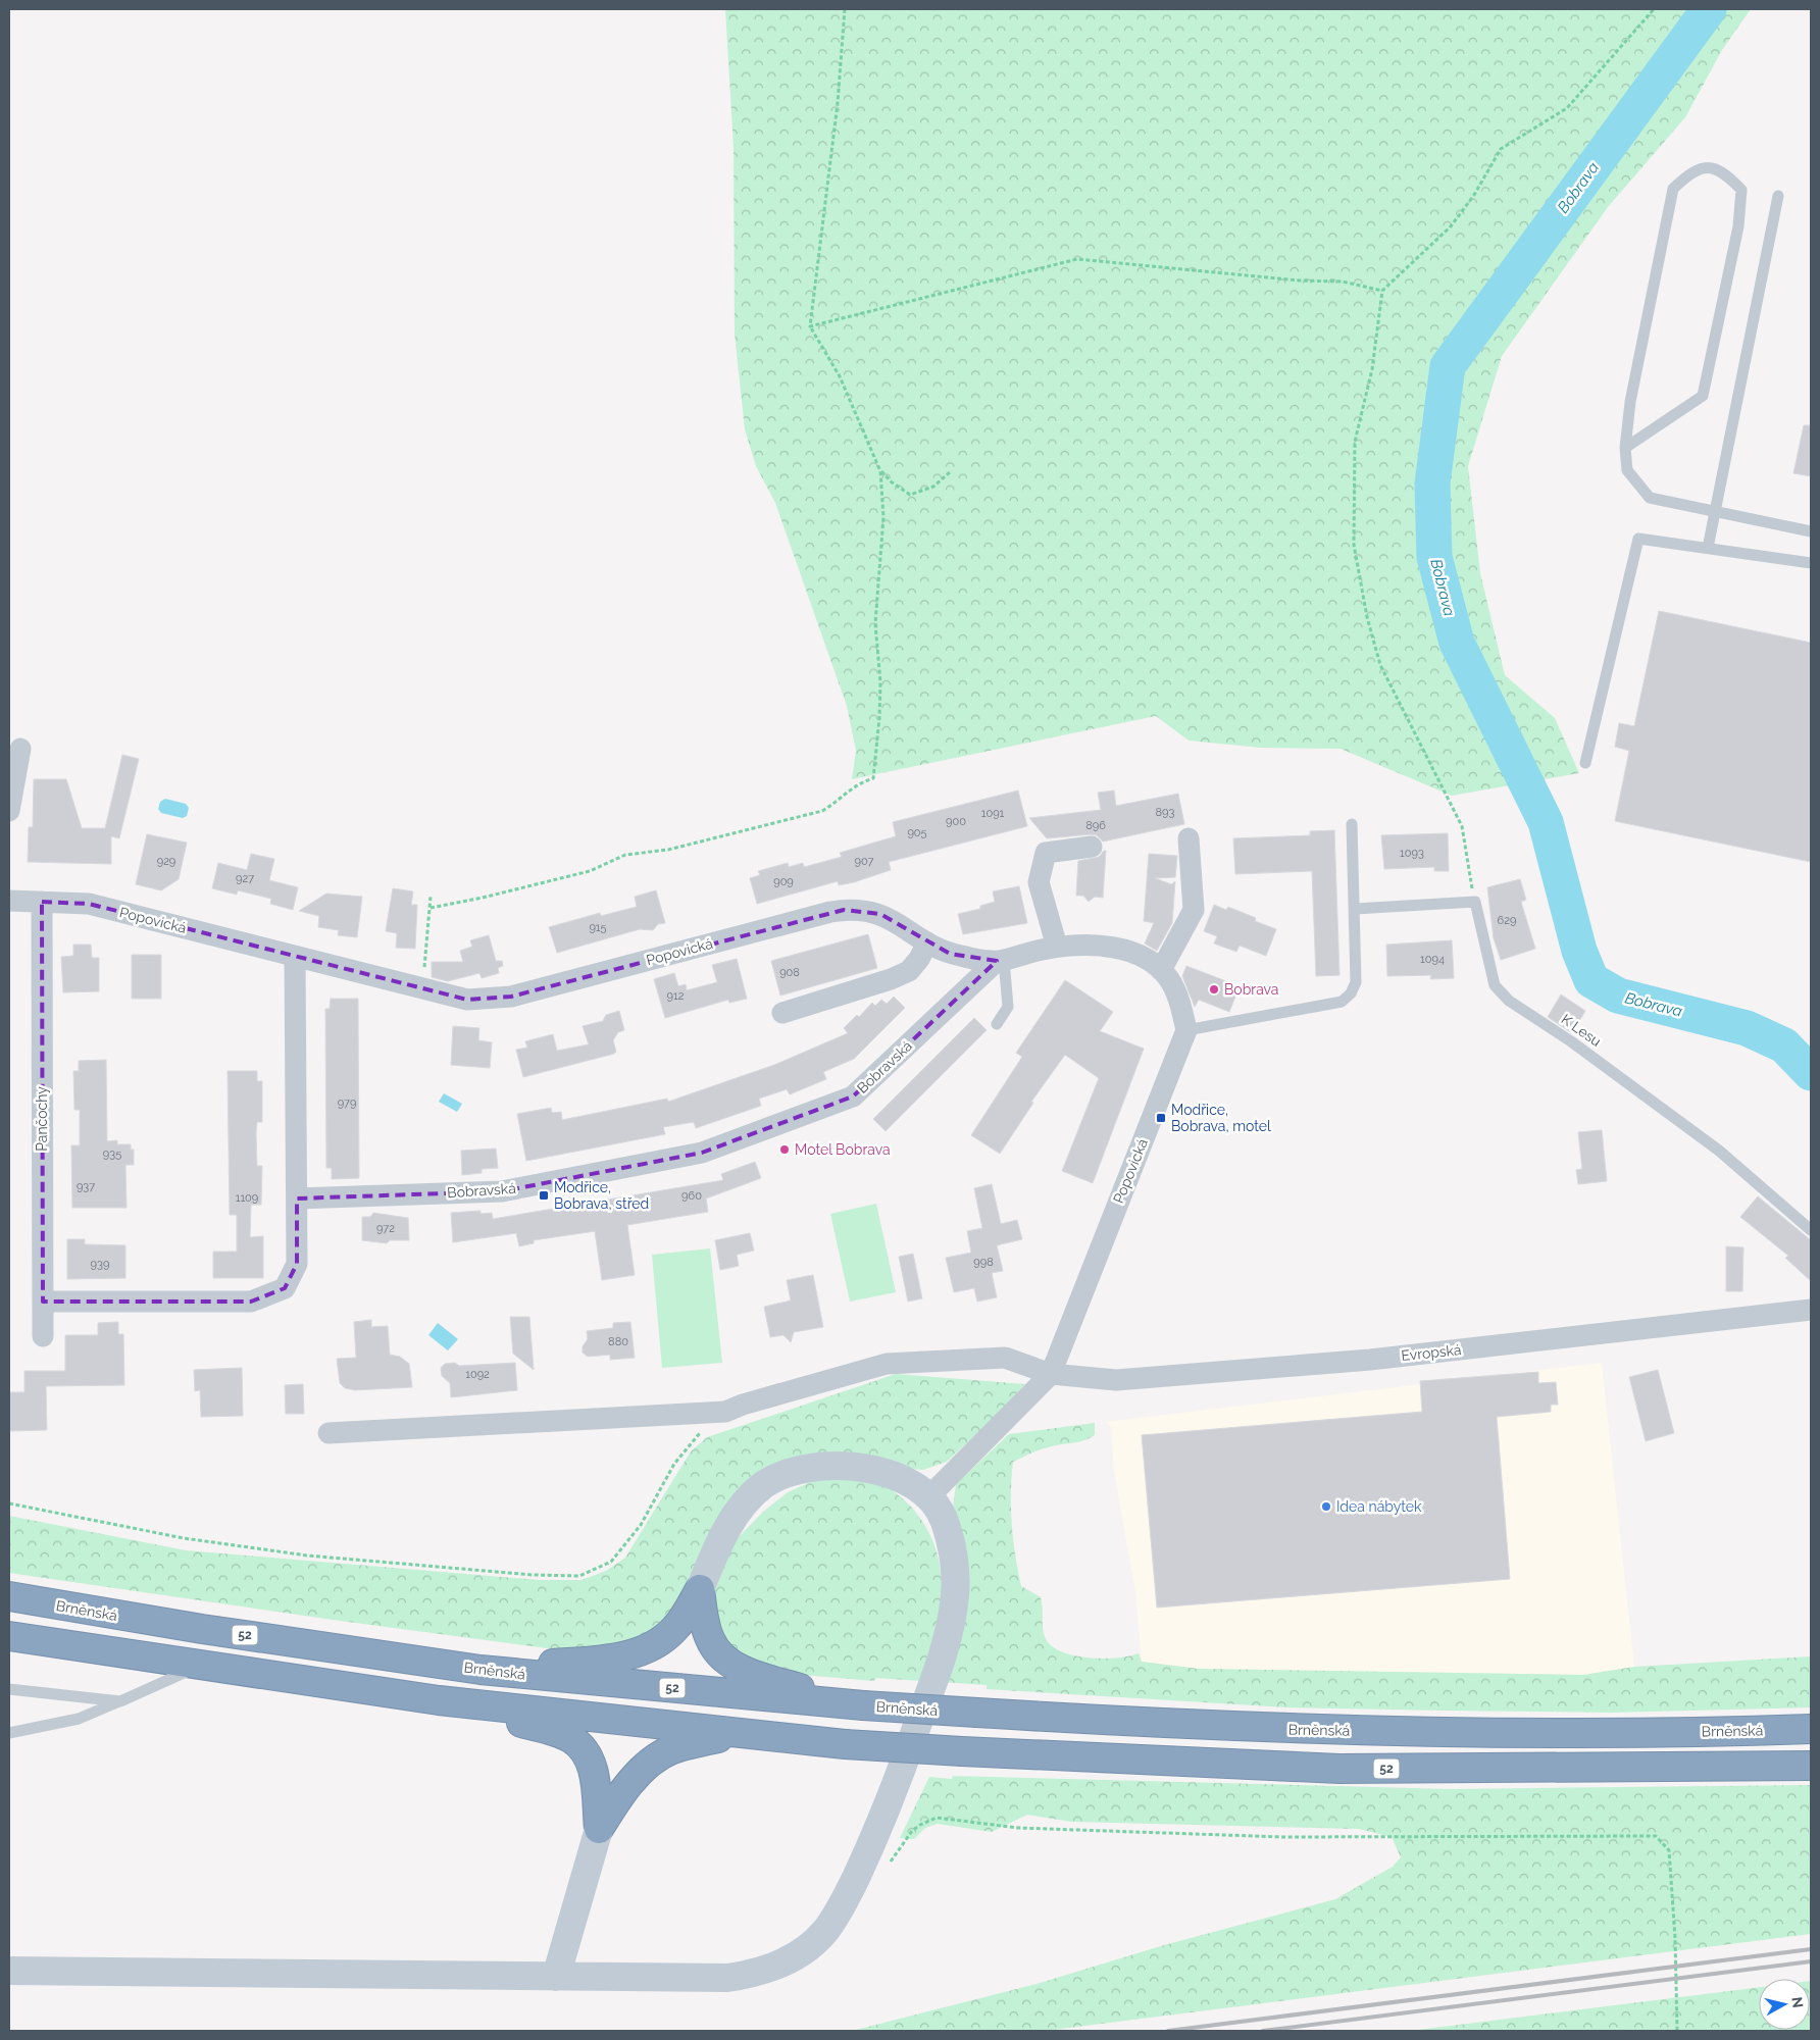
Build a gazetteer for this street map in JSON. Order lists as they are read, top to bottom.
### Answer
{
  "streets": {
    "highway": ["Brněnská", "52"],
    "street": [
      "Popovická",
      "Bobravská",
      "Pančochy",
      "Evropská"
    ],
    "lane": ["K Lesu"]
  },
  "crossings": [
    ["Popovická", "Bobravská"],
    ["Popovická", "Pančochy"],
    ["Popovická", "Evropská"]
  ],
  "water": ["Bobrava"],
  "places": {
    "other": ["Bobrava", "Motel Bobrava", "Idea nábytek"],
    "transit": ["Modřice, Bobrava, motel", "Modřice, Bobrava, střed"]
  },
  "house_numbers": [
    "893",
    "1091",
    "900",
    "896",
    "905",
    "1093",
    "929",
    "907",
    "927",
    "909",
    "629",
    "915",
    "1094",
    "908",
    "912",
    "979",
    "935",
    "937",
    "960",
    "1109",
    "972",
    "998",
    "939",
    "880",
    "1092"
  ],
  "north": "right"
}
